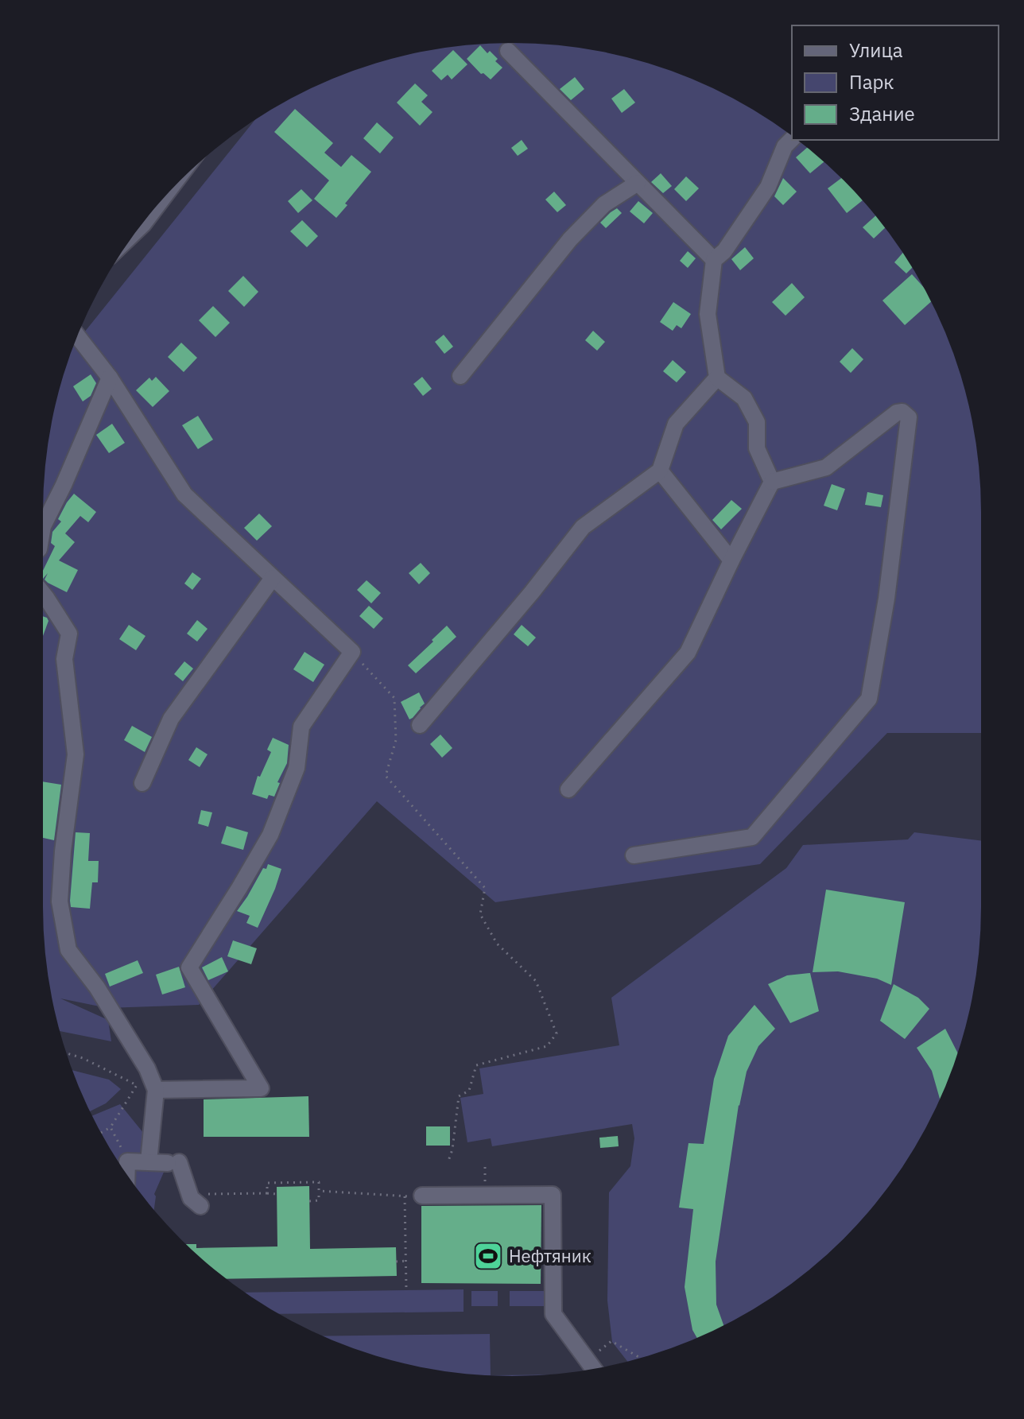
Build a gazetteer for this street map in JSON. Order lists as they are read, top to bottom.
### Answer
{
  "places": {
    "sports": ["Нефтяник"]
  },
  "legend": ["Улица", "Парк", "Здание"]
}
